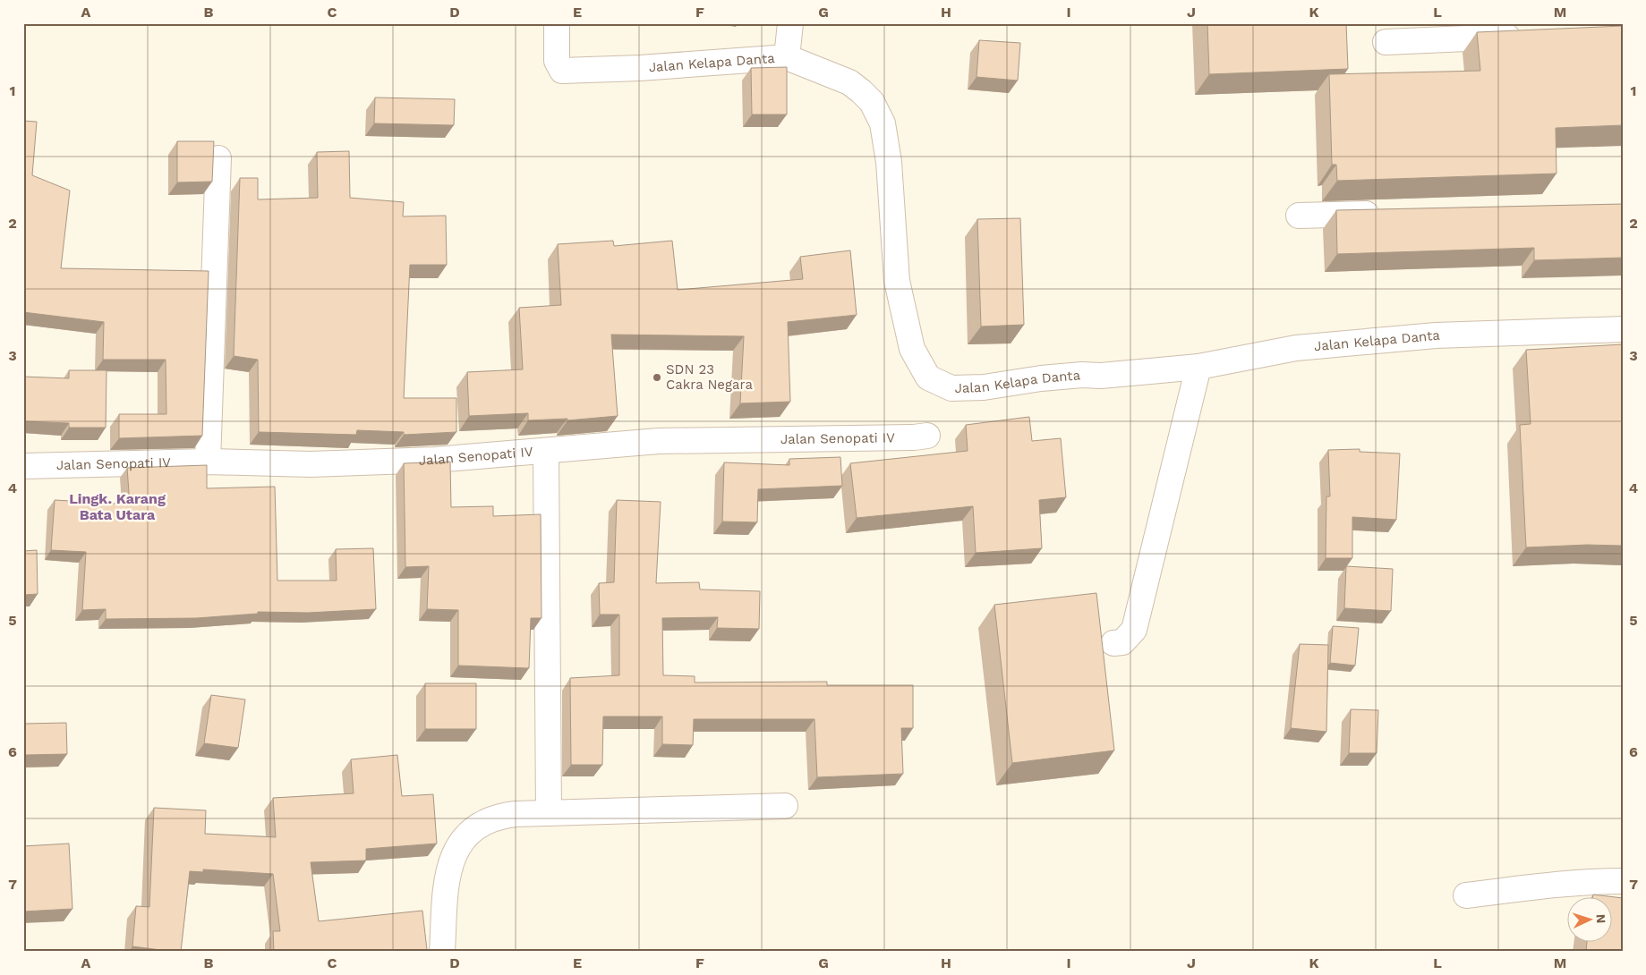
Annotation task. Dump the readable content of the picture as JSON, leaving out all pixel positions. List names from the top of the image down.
{
  "streets": {
    "street": ["Jalan Kelapa Danta", "Jalan Senopati IV"]
  },
  "districts": ["Lingk. Karang Bata Utara"],
  "places": ["SDN 23 Cakra Negara"],
  "north": "right",
  "grid": {
    "columns": [
      "A",
      "B",
      "C",
      "D",
      "E",
      "F",
      "G",
      "H",
      "I",
      "J",
      "K",
      "L",
      "M"
    ],
    "rows": [
      "1",
      "2",
      "3",
      "4",
      "5",
      "6",
      "7"
    ]
  }
}
